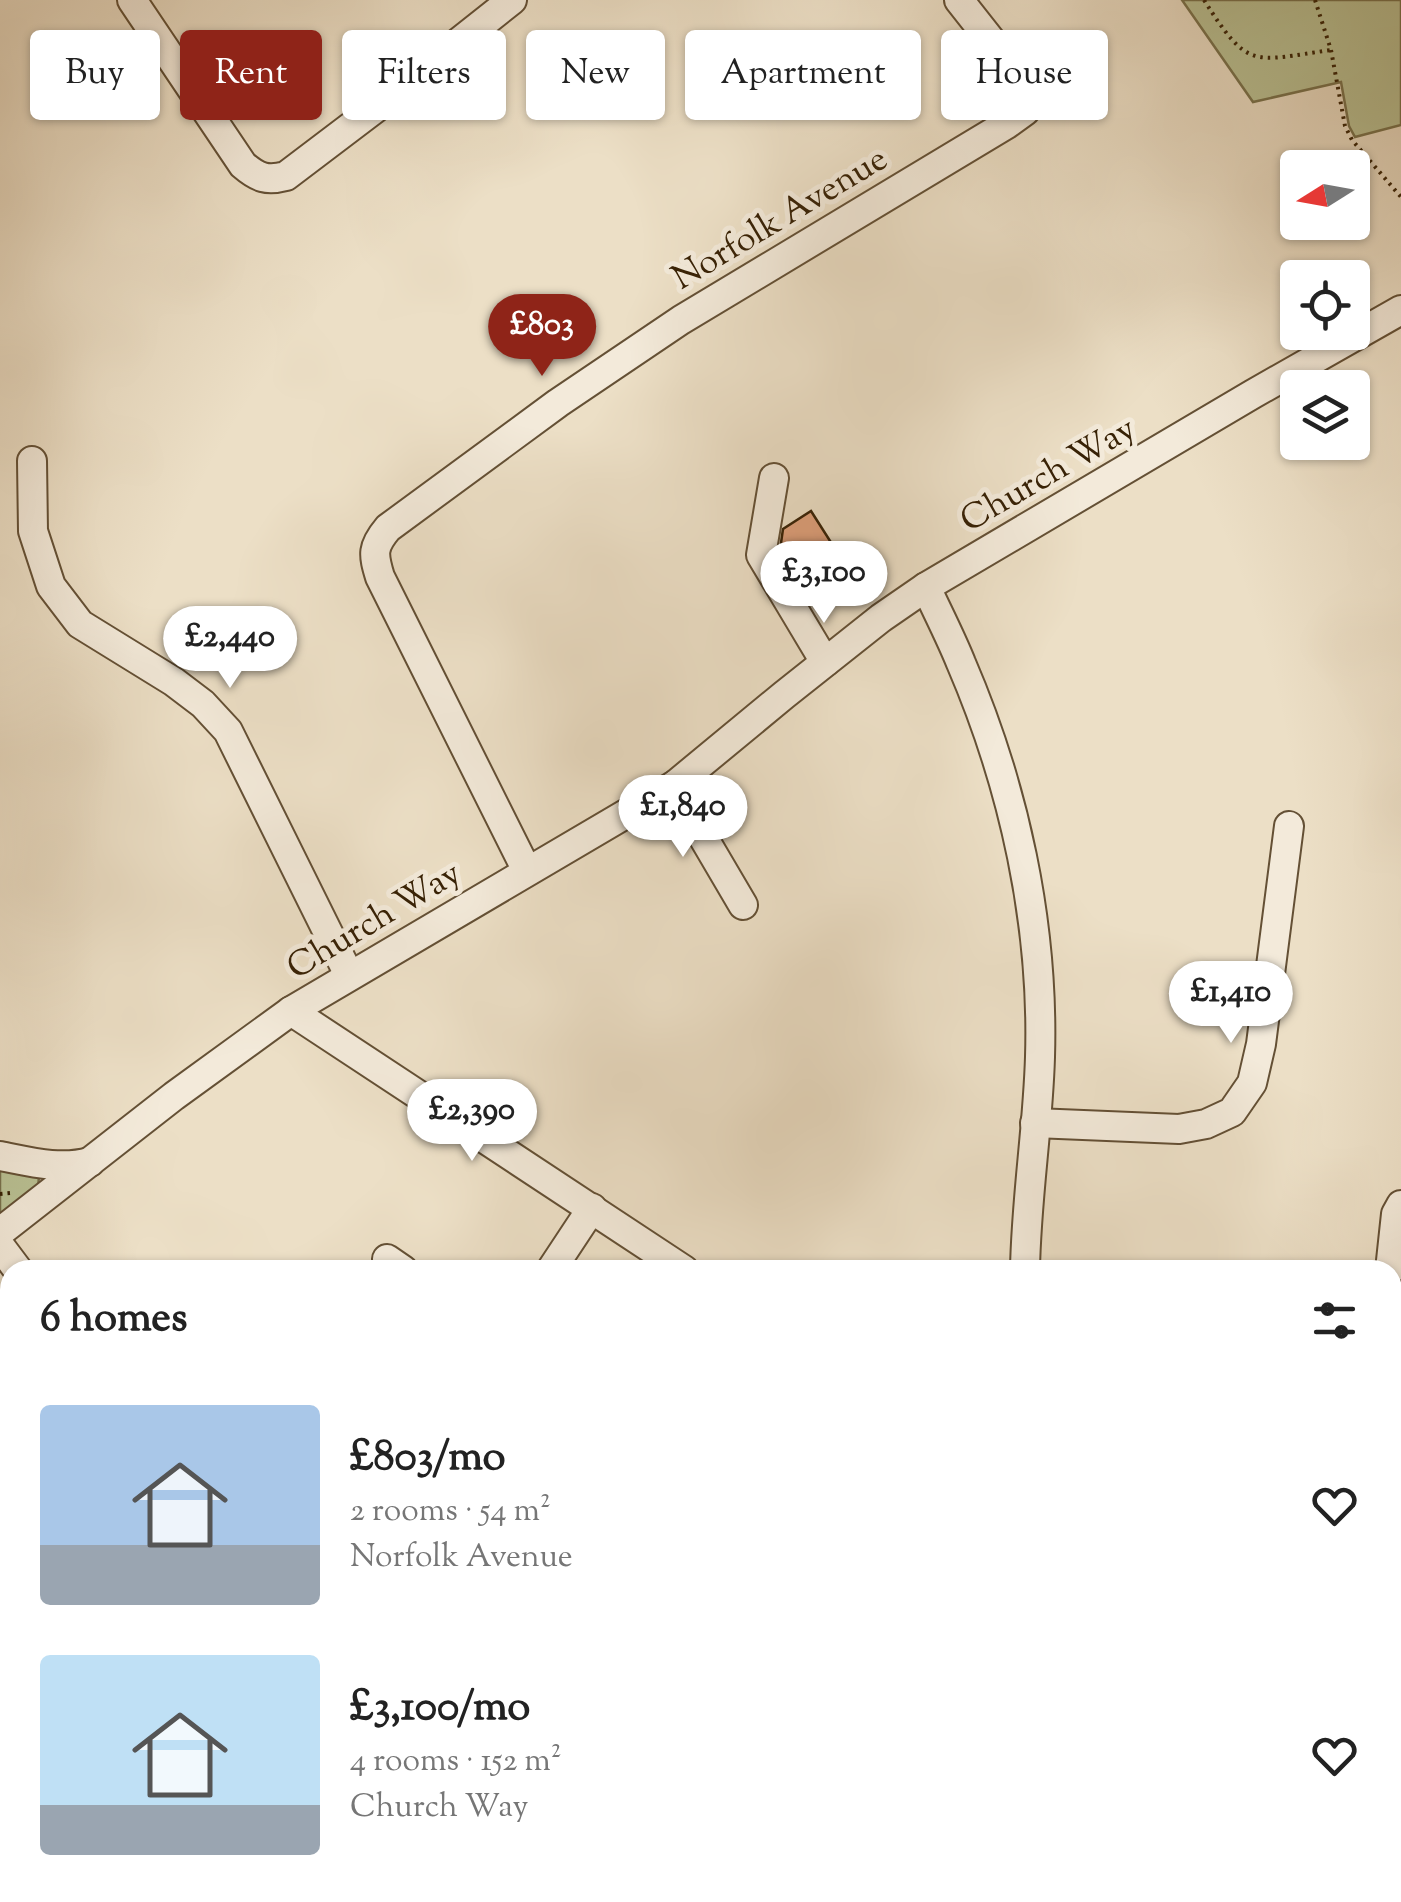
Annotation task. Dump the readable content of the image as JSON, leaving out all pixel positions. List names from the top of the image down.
{
  "streets": {
    "street": ["Norfolk Avenue", "Church Way"]
  },
  "crossings": [
    ["Norfolk Avenue", "Church Way"]
  ],
  "north": "left",
  "page": {
    "chip": [
      "Buy",
      "Rent",
      "Filters",
      "New",
      "Apartment",
      "House"
    ],
    "price": [
      "£803",
      "£3,100",
      "£2,440",
      "£1,840",
      "£1,410",
      "£2,390"
    ],
    "heading": "6 homes",
    "list": [
      {
        "name": "£803/mo",
        "note": "2 rooms · 54 m² · Norfolk Avenue"
      },
      {
        "name": "£3,100/mo",
        "note": "4 rooms · 152 m² · Church Way"
      }
    ]
  }
}
